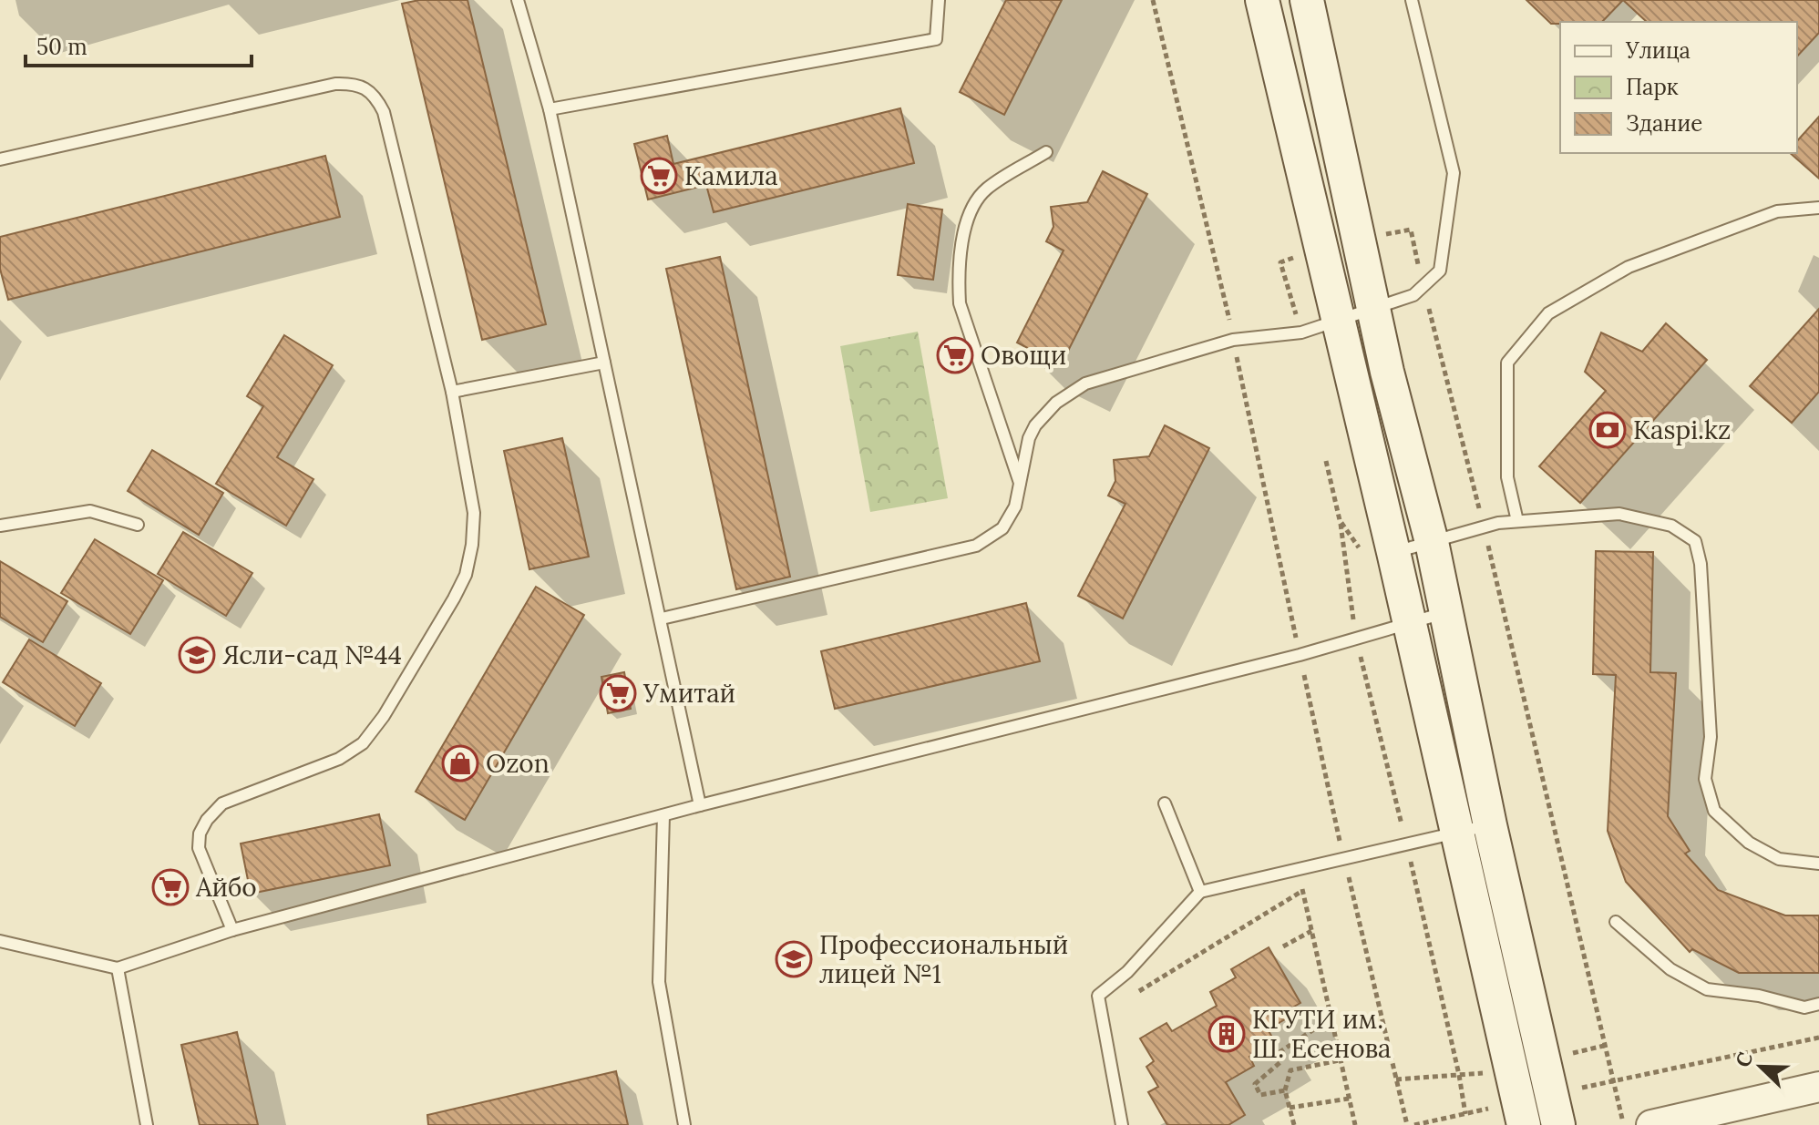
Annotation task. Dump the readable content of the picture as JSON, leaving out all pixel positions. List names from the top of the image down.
{
  "places": {
    "supermarket": [
      "Камила",
      "Овощи",
      "Умитай",
      "Айбо"
    ],
    "bank": ["Kaspi.kz"],
    "school or university": ["Ясли-сад №44", "Профессиональный лицей №1"],
    "shop": ["Ozon"],
    "building": ["КГУТИ им. Ш. Есенова"]
  },
  "legend": ["Улица", "Парк", "Здание"],
  "scale_bar": "50 m",
  "north": "top left"
}
